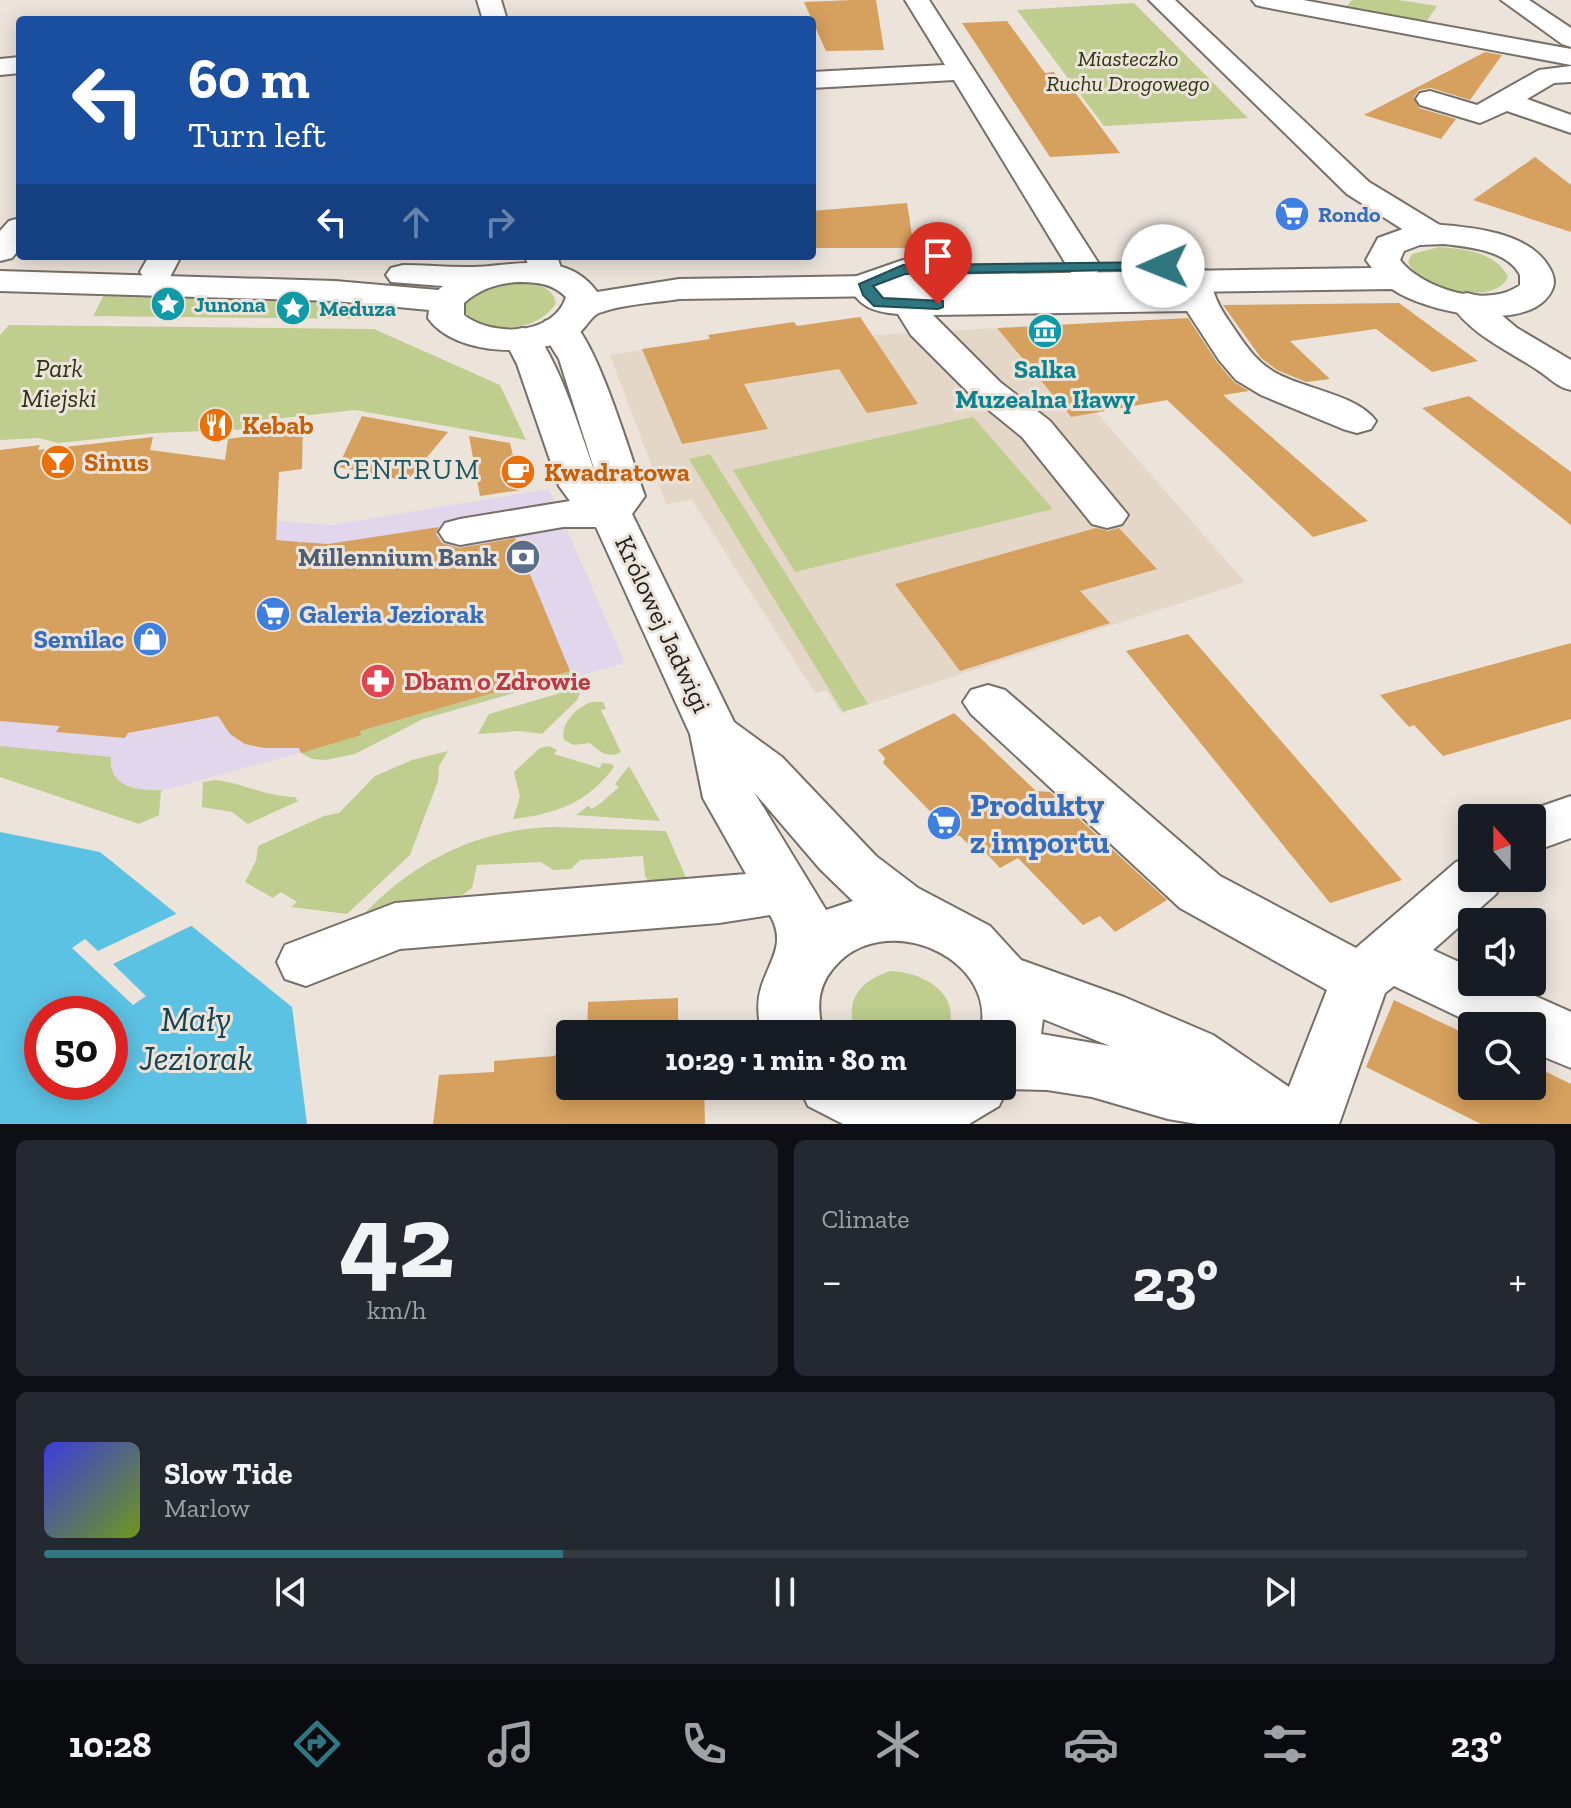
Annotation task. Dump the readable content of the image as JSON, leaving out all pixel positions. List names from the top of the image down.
{
  "streets": {
    "main road": ["Królowej Jadwigi"]
  },
  "districts": ["CENTRUM"],
  "water": ["Mały Jeziorak"],
  "parks": ["Miasteczko Ruchu Drogowego", "Park Miejski"],
  "places": {
    "supermarket": ["Rondo", "Galeria Jeziorak", "Produkty z importu"],
    "place": ["Junona", "Meduza"],
    "museum": ["Salka Muzealna Iławy"],
    "restaurant": ["Kebab"],
    "bar": ["Sinus"],
    "cafe": ["Kwadratowa"],
    "bank": ["Millennium Bank"],
    "shop": ["Semilac"],
    "pharmacy": ["Dbam o Zdrowie"]
  },
  "north": "top",
  "page": {
    "turn": ["60 m", "Turn left"],
    "limit": "50",
    "trip": "10:29 · 1 min · 80 m",
    "tile": [
      ["42", "km/h"],
      "Climate"
    ],
    "heat": ["−", "23°", "+"],
    "song": ["Slow Tide", "Marlow"],
    "tabs": ["10:28", "23°"]
  }
}
